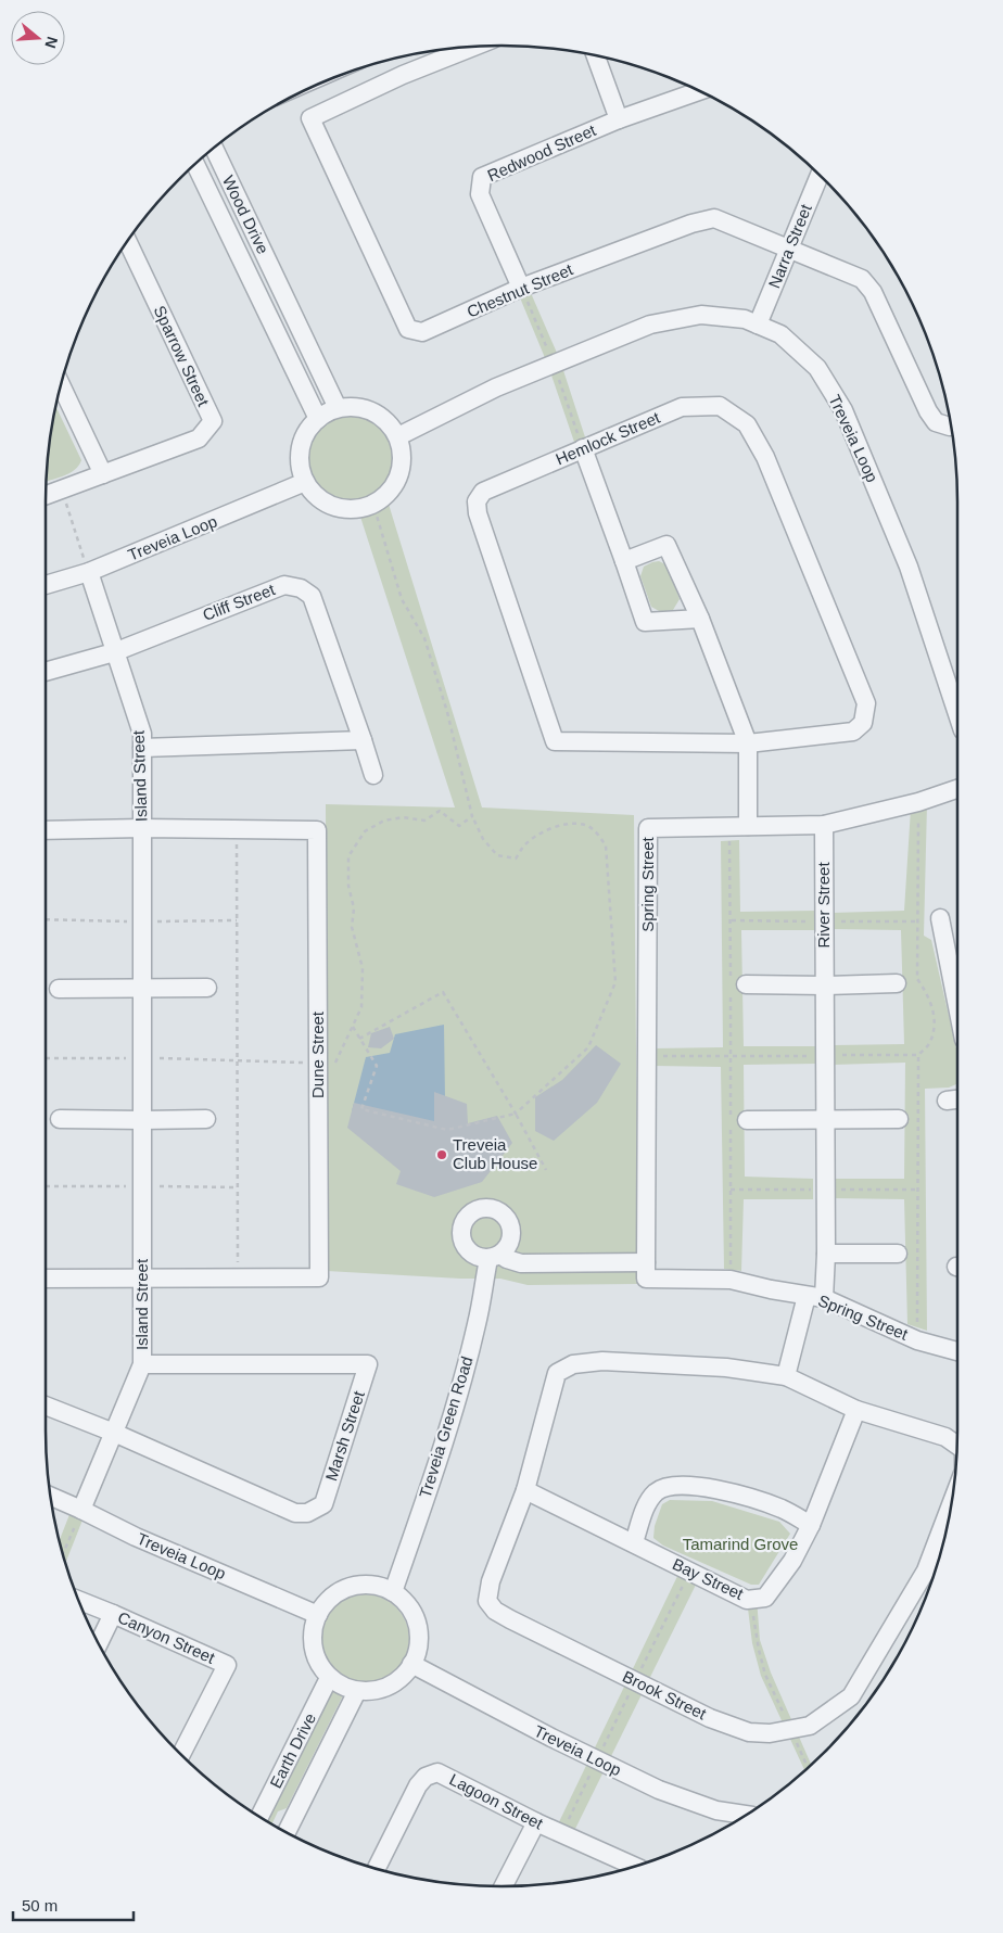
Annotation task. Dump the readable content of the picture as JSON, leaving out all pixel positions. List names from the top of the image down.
{
  "streets": {
    "street": [
      "Redwood Street",
      "Wood Drive",
      "Narra Street",
      "Chestnut Street",
      "Sparrow Street",
      "Hemlock Street",
      "Treveia Loop",
      "Cliff Street",
      "Island Street",
      "Spring Street",
      "River Street",
      "Dune Street",
      "Treveia Green Road",
      "Marsh Street",
      "Bay Street",
      "Canyon Street",
      "Brook Street",
      "Earth Drive",
      "Lagoon Street"
    ]
  },
  "crossings": [
    ["Redwood Street", "Chestnut Street"],
    ["Wood Drive", "Treveia Loop"],
    ["Narra Street", "Chestnut Street"],
    ["Narra Street", "Treveia Loop"],
    ["Treveia Loop", "Island Street"],
    ["Treveia Loop", "Treveia Green Road"],
    ["Treveia Loop", "Earth Drive"],
    ["Cliff Street", "Island Street"],
    ["Island Street", "Dune Street"],
    ["Island Street", "Marsh Street"],
    ["Spring Street", "River Street"],
    ["Spring Street", "Treveia Green Road"],
    ["Treveia Green Road", "Earth Drive"],
    ["Bay Street", "Brook Street"]
  ],
  "parks": ["Tamarind Grove"],
  "places": ["Treveia Club House"],
  "scale_bar": "50 m",
  "north": "right"
}
